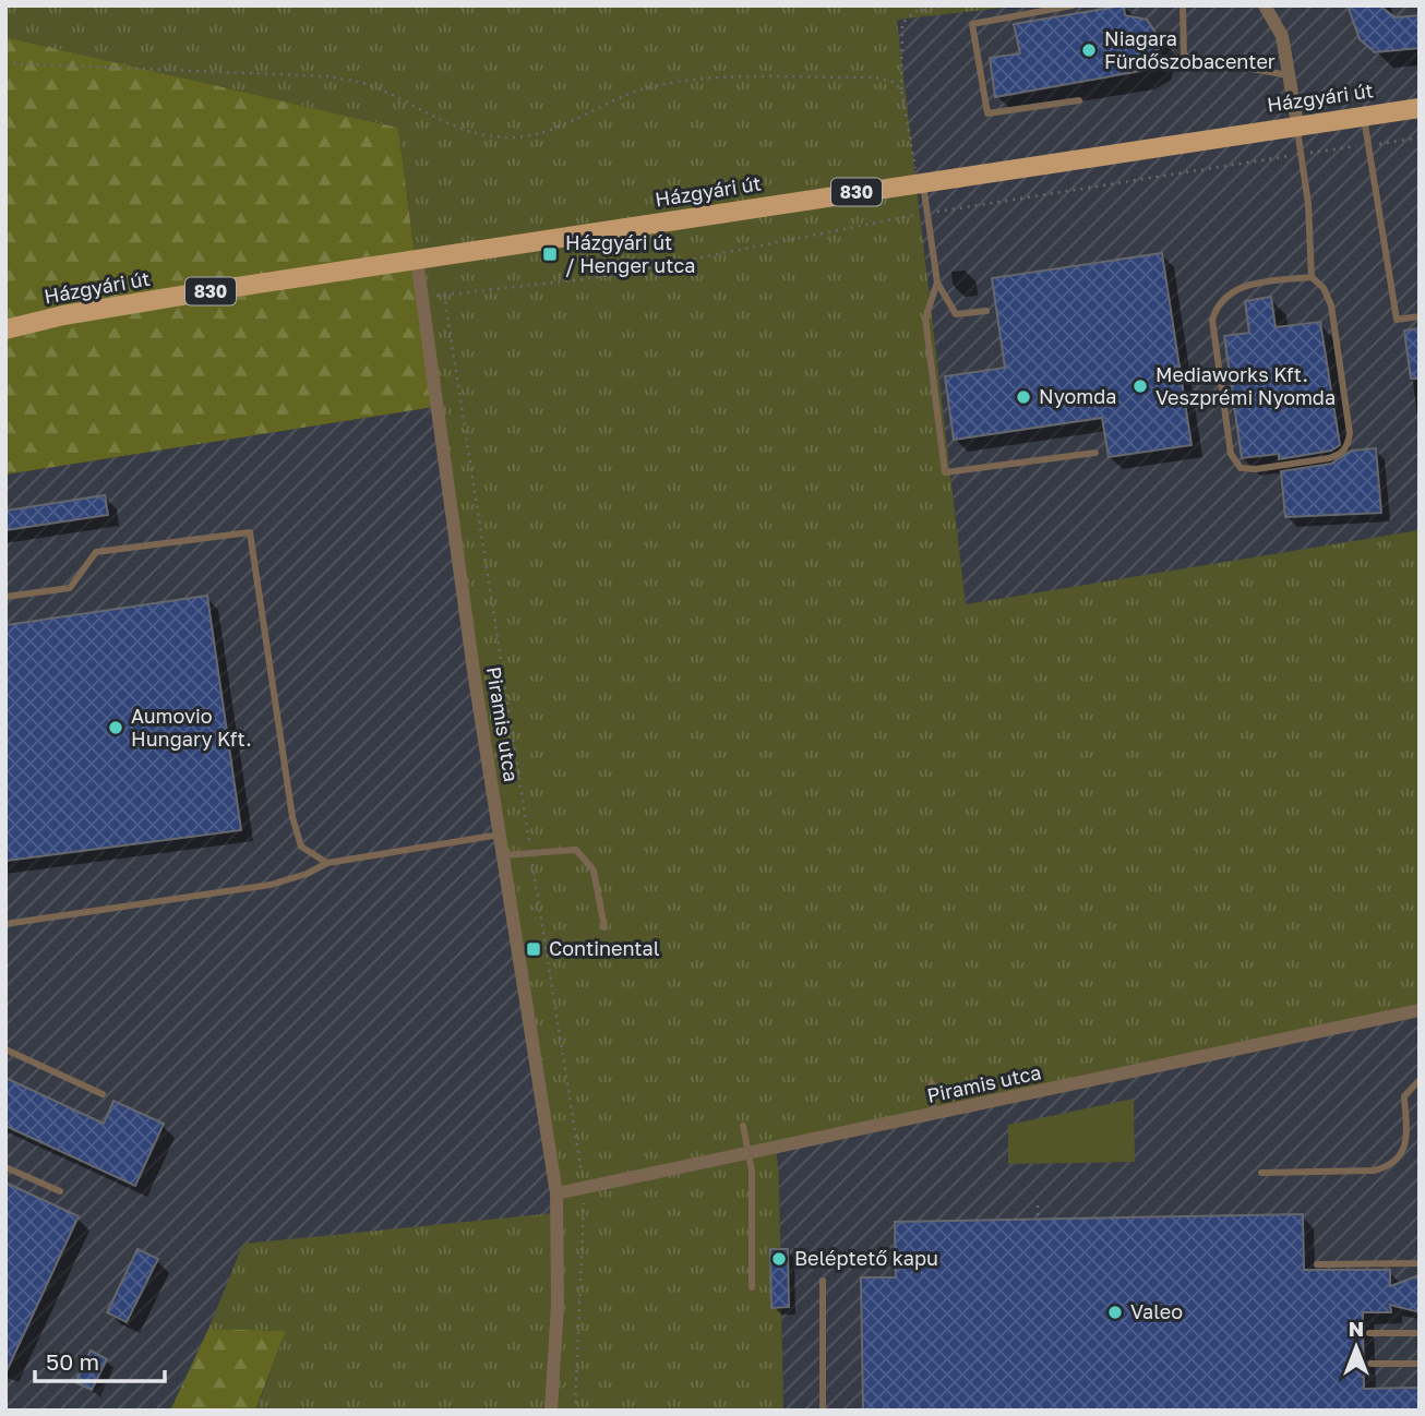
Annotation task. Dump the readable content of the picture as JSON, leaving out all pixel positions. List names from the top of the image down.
{
  "streets": {
    "main road": ["Házgyári út", "830"],
    "street": ["Piramis utca"]
  },
  "crossings": [
    ["Házgyári út", "Piramis utca"]
  ],
  "places": {
    "other": [
      "Niagara Fürdőszobacenter",
      "Mediaworks Kft. Veszprémi Nyomda",
      "Nyomda",
      "Aumovio Hungary Kft.",
      "Beléptető kapu",
      "Valeo"
    ],
    "transit": ["Házgyári út / Henger utca", "Continental"]
  },
  "scale_bar": "50 m",
  "north": "top"
}
